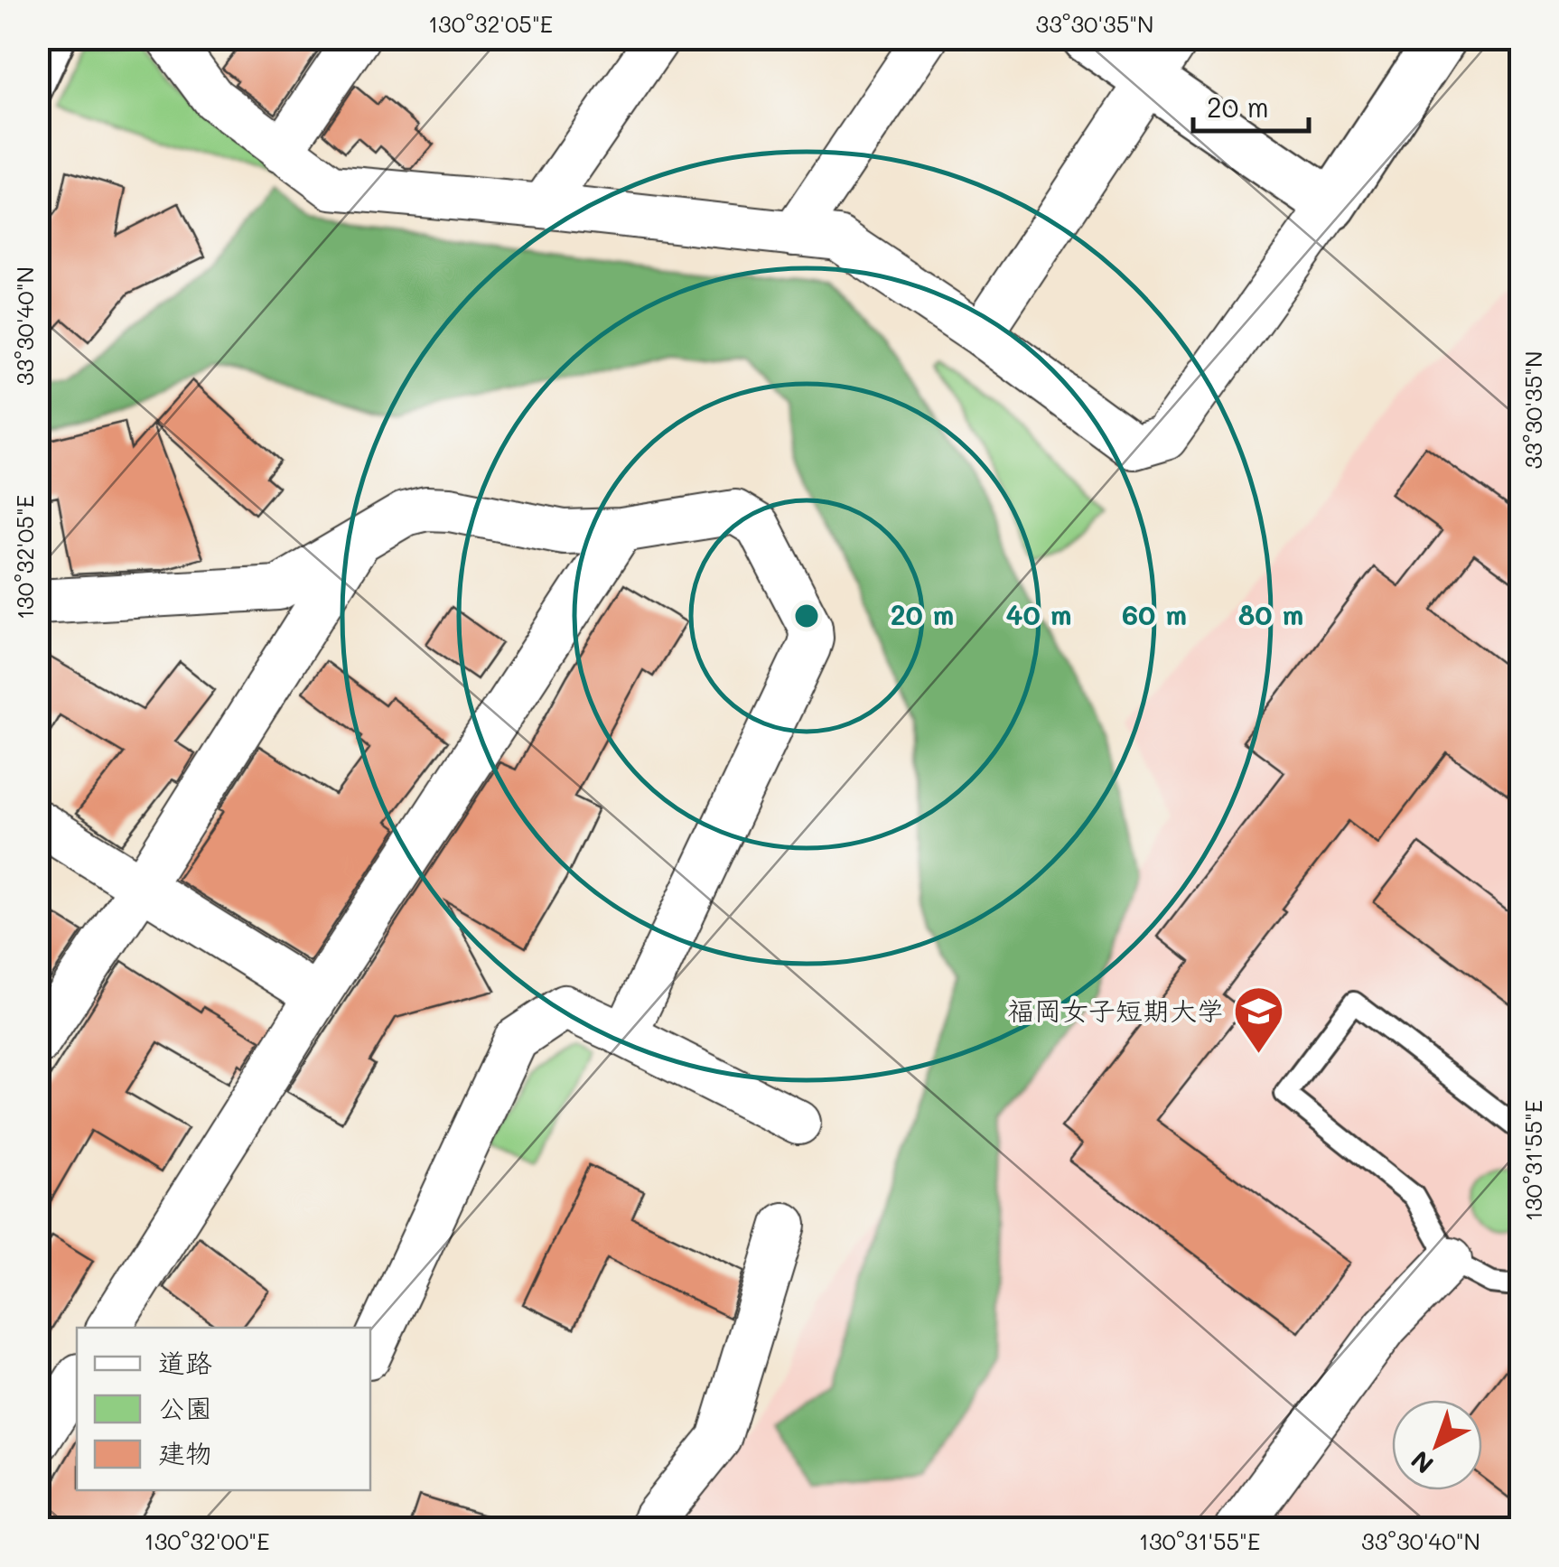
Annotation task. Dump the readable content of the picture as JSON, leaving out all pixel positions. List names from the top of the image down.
{
  "places": {
    "school or university": ["福岡女子短期大学"]
  },
  "legend": ["道路", "公園", "建物"],
  "scale_bar": "20 m",
  "north": "bottom left",
  "coordinates": [
    "130°32'05\"E",
    "33°30'35\"N",
    "33°30'40\"N",
    "130°31'55\"E",
    "130°32'00\"E"
  ],
  "rings": [
    "20 m",
    "40 m",
    "60 m",
    "80 m"
  ]
}
